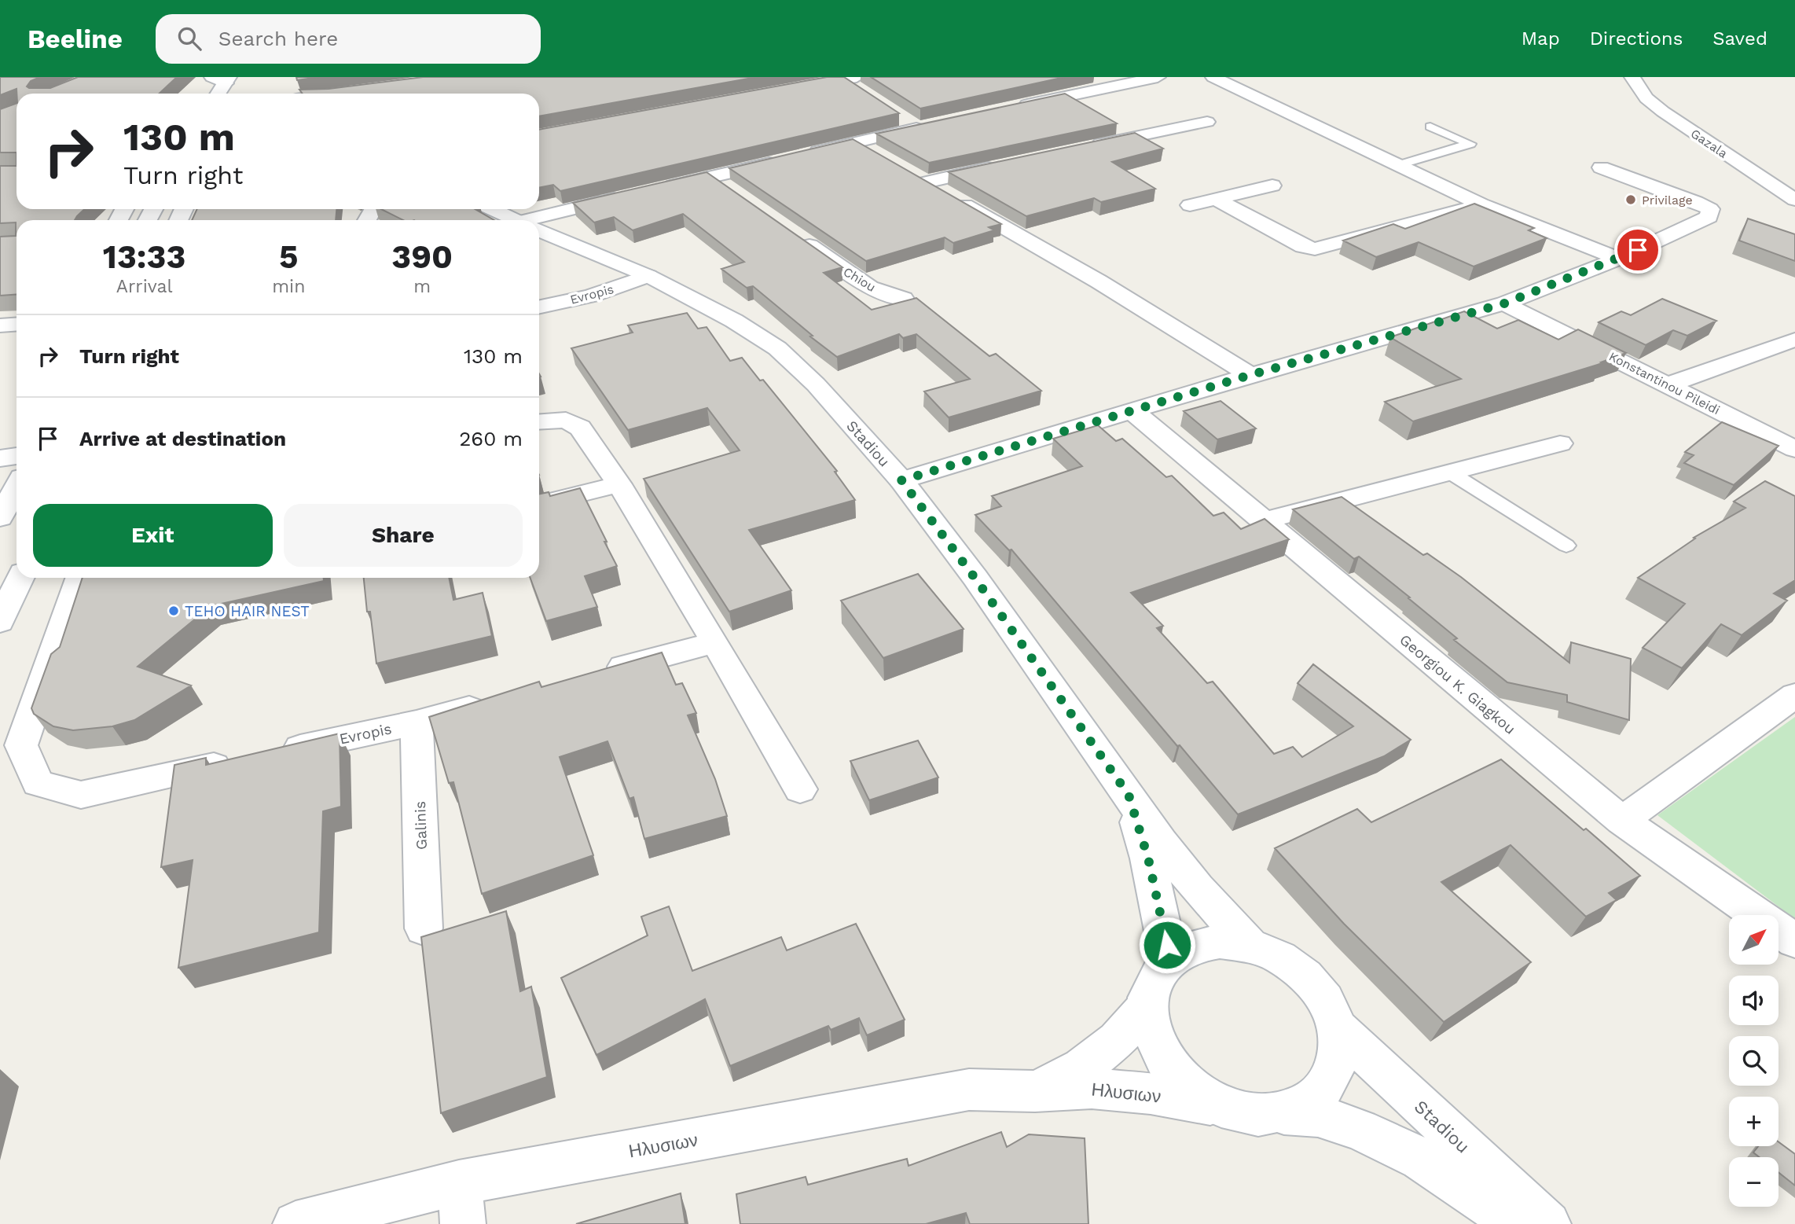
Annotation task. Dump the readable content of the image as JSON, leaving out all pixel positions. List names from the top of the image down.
{
  "streets": {
    "street": [
      "Gazala",
      "Chiou",
      "Evropis",
      "Konstantinou Pileidi",
      "Stadiou",
      "Georgiou K. Giagkou",
      "Galinis",
      "Ηλυσιων"
    ]
  },
  "crossings": [
    ["Evropis", "Stadiou"],
    ["Evropis", "Galinis"],
    ["Stadiou", "Ηλυσιων"]
  ],
  "places": ["Privilage", "TEHO HAIR NEST"],
  "north": "top right",
  "page": {
    "header": "Beeline",
    "search": "Search here",
    "nav": ["Map", "Directions", "Saved"],
    "turn": ["130 m", "Turn right"],
    "eta": [
      "13:33",
      "Arrival",
      "5",
      "min",
      "390",
      "m"
    ],
    "list": [
      {
        "name": "Turn right",
        "value": "130 m"
      },
      {
        "name": "Arrive at destination",
        "value": "260 m"
      }
    ],
    "buttons": ["Exit", "Share"],
    "map_buttons": ["+", "−"]
  }
}
